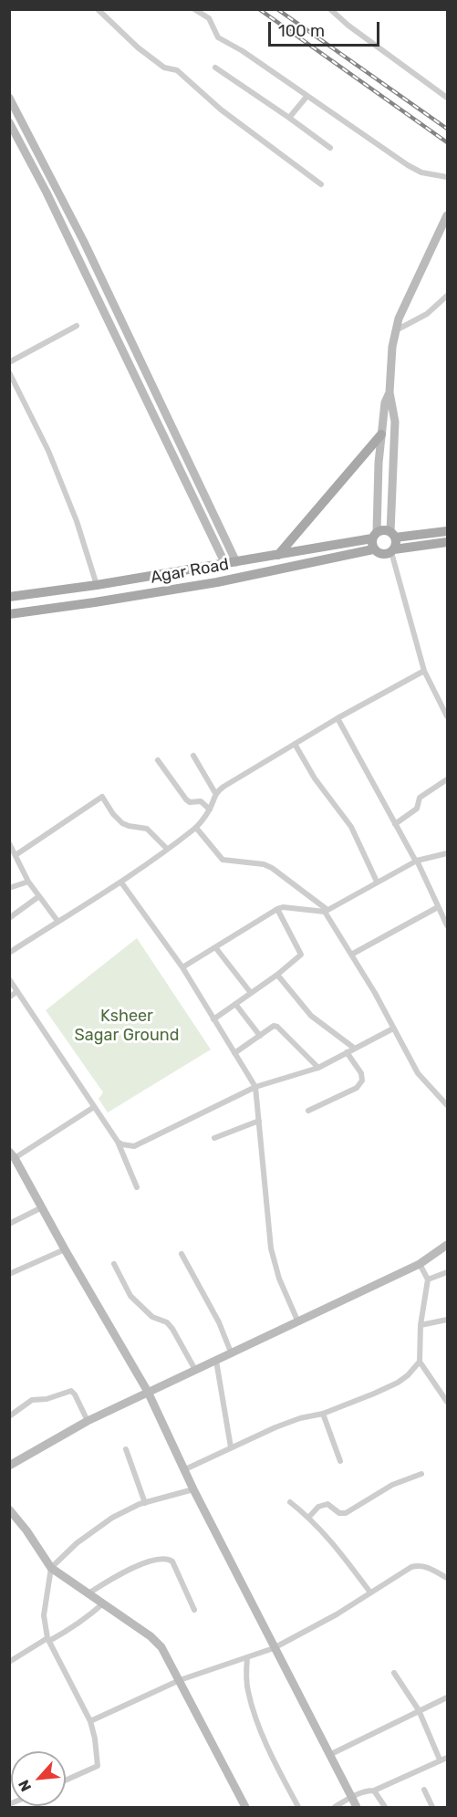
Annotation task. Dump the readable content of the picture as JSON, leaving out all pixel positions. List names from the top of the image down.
{
  "streets": {
    "main road": ["Agar Road"]
  },
  "parks": ["Ksheer Sagar Ground"],
  "scale_bar": "100 m",
  "north": "bottom left"
}
